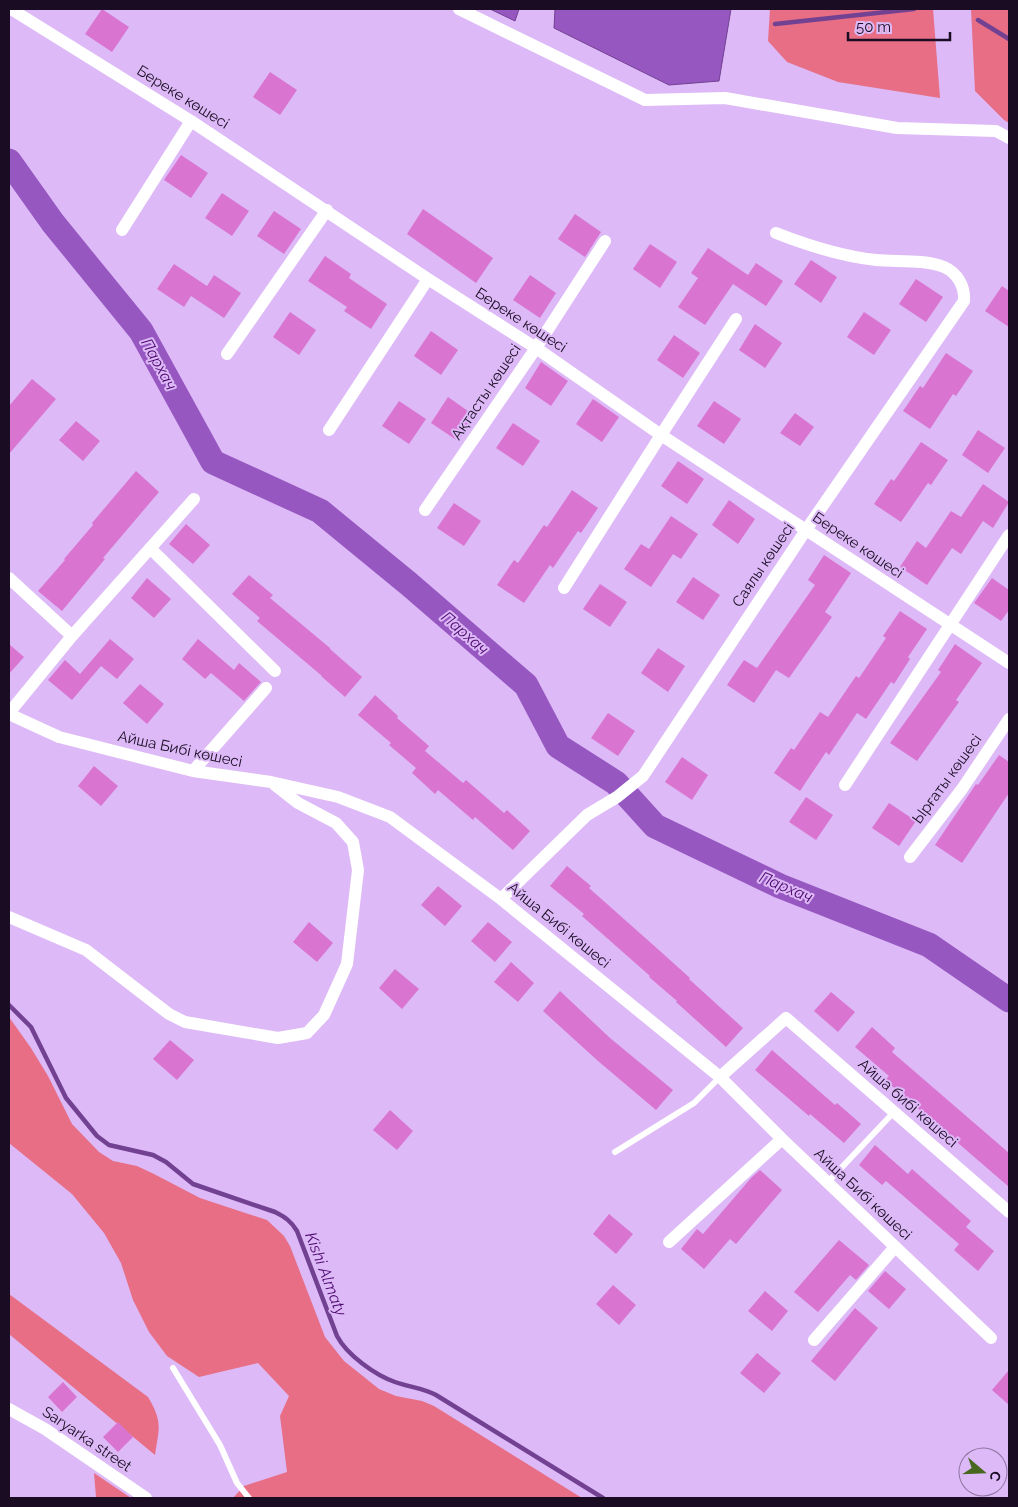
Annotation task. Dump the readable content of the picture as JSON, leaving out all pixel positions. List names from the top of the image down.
{
  "streets": {
    "street": [
      "Береке көшесі",
      "Ақтасты көшесі",
      "Саялы көшесі",
      "Айша Бибі көшесі",
      "Ырғаты көшесі",
      "Айша бибі көшесі",
      "Saryarka street"
    ]
  },
  "crossings": [
    ["Береке көшесі", "Ақтасты көшесі"],
    ["Береке көшесі", "Саялы көшесі"],
    ["Саялы көшесі", "Айша Бибі көшесі"],
    ["Айша Бибі көшесі", "Айша бибі көшесі"]
  ],
  "water": ["Пархач", "Kіshі Almaty"],
  "scale_bar": "50 m",
  "north": "right"
}
